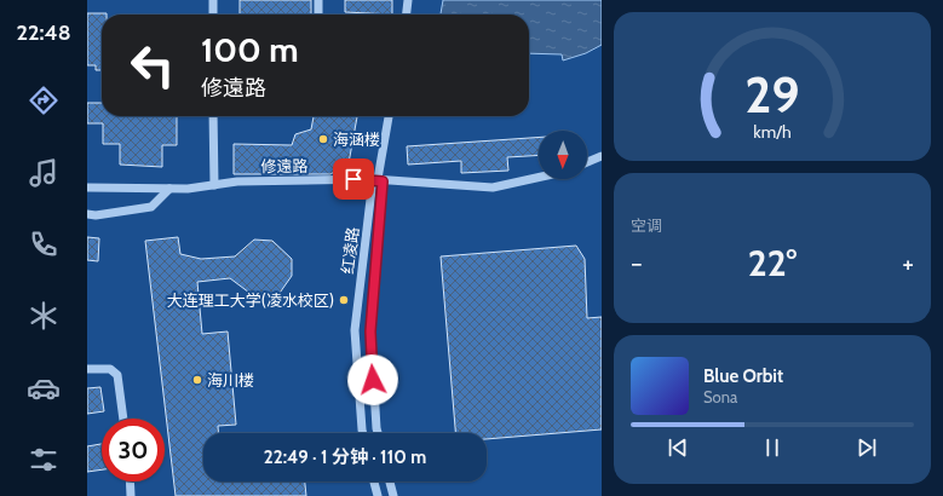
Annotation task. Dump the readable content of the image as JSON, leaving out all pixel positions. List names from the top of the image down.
{
  "streets": {
    "street": ["修遠路", "红凌路"]
  },
  "crossings": [
    ["修遠路", "红凌路"]
  ],
  "places": ["海涵楼", "大连理工大学(凌水校区)", "海川楼"],
  "north": "bottom",
  "page": {
    "tabs": "22:48",
    "turn": ["100 m", "修遠路"],
    "tile": "空调",
    "heat": ["−", "22°", "+"],
    "song": ["Blue Orbit", "Sona"],
    "limit": "30",
    "trip": "22:49 · 1 分钟 · 110 m",
    "gauge": ["29", "km/h"]
  }
}
